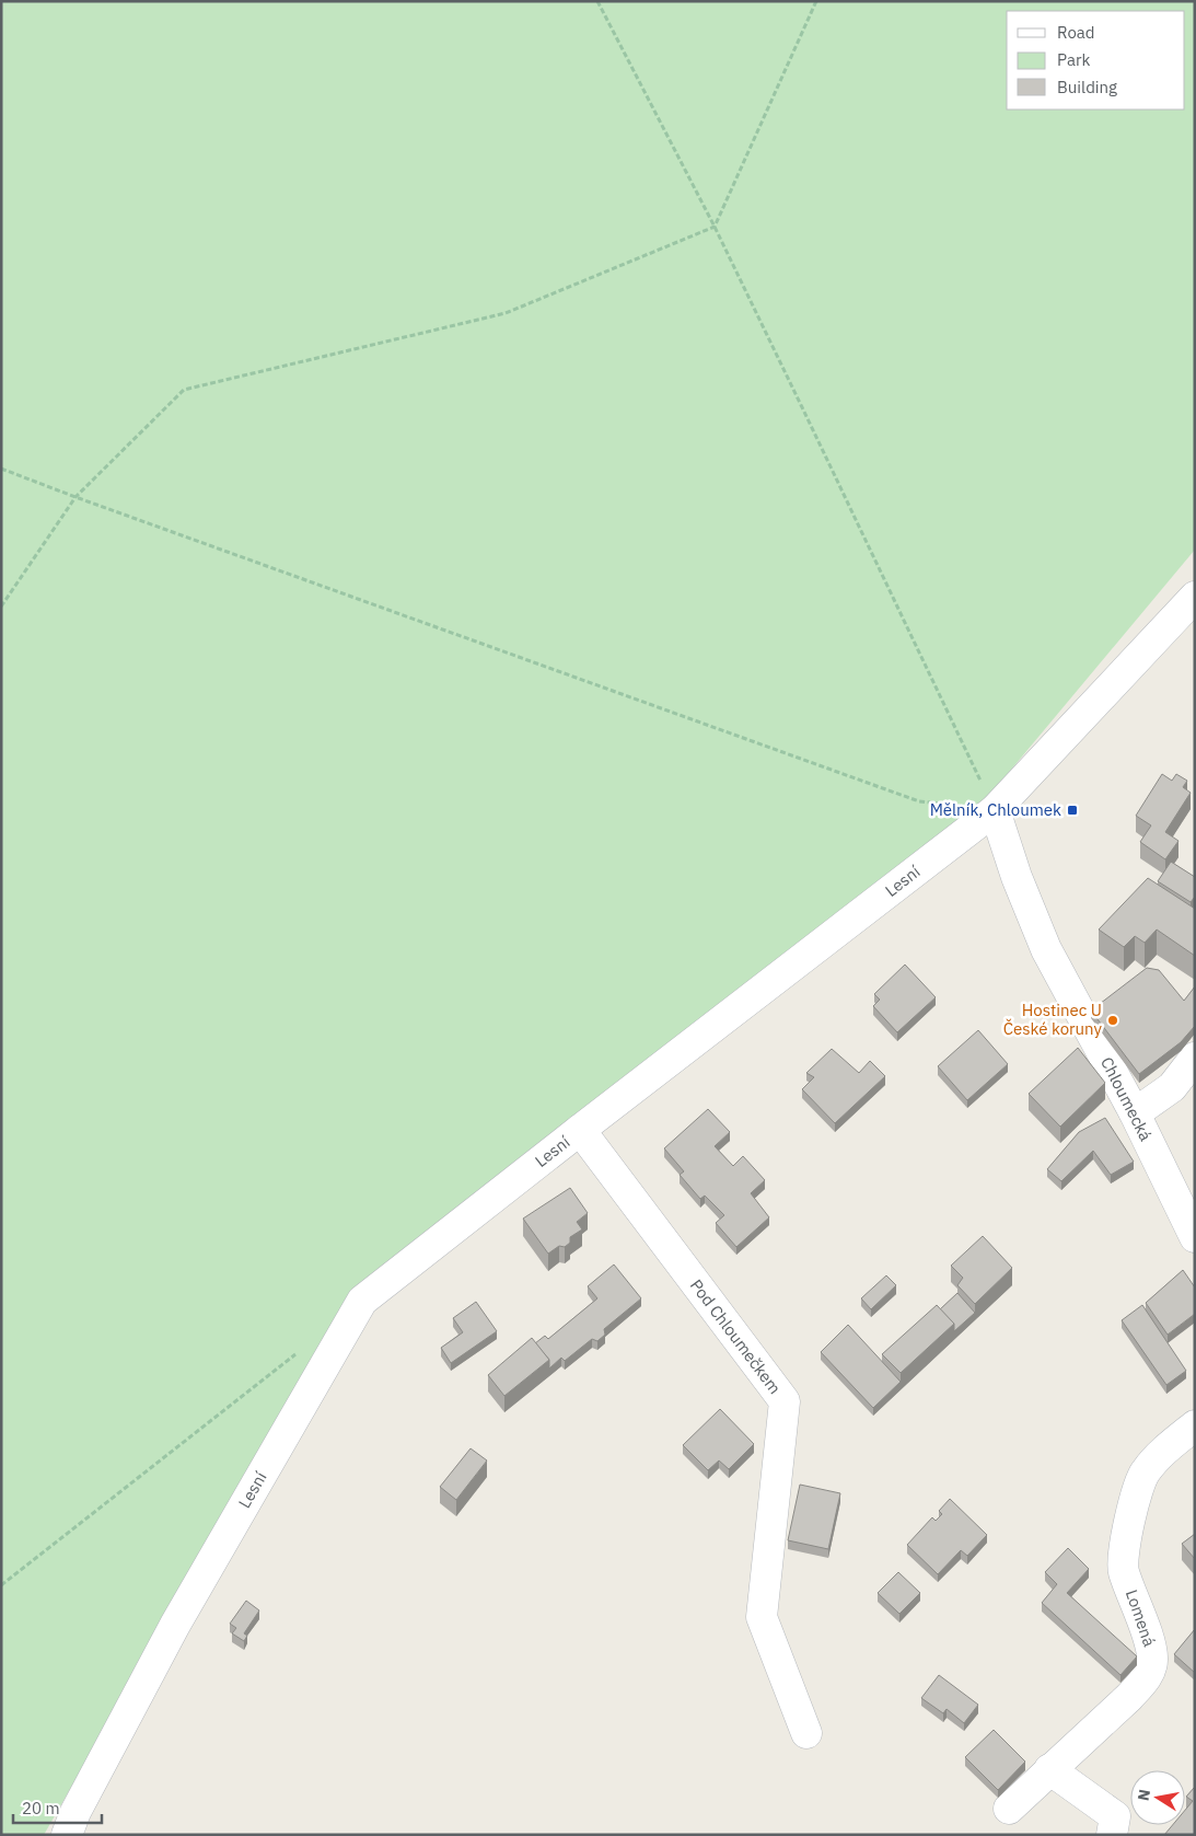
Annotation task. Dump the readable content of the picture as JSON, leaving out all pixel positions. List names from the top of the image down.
{
  "streets": {
    "street": [
      "Lesní",
      "Chloumecká",
      "Pod Chloumečkem",
      "Lomená"
    ]
  },
  "crossings": [
    ["Lesní", "Chloumecká"],
    ["Lesní", "Pod Chloumečkem"]
  ],
  "places": {
    "transit": ["Mělník, Chloumek"],
    "other": ["Hostinec U České koruny"]
  },
  "legend": ["Road", "Park", "Building"],
  "scale_bar": "20 m",
  "north": "left"
}
